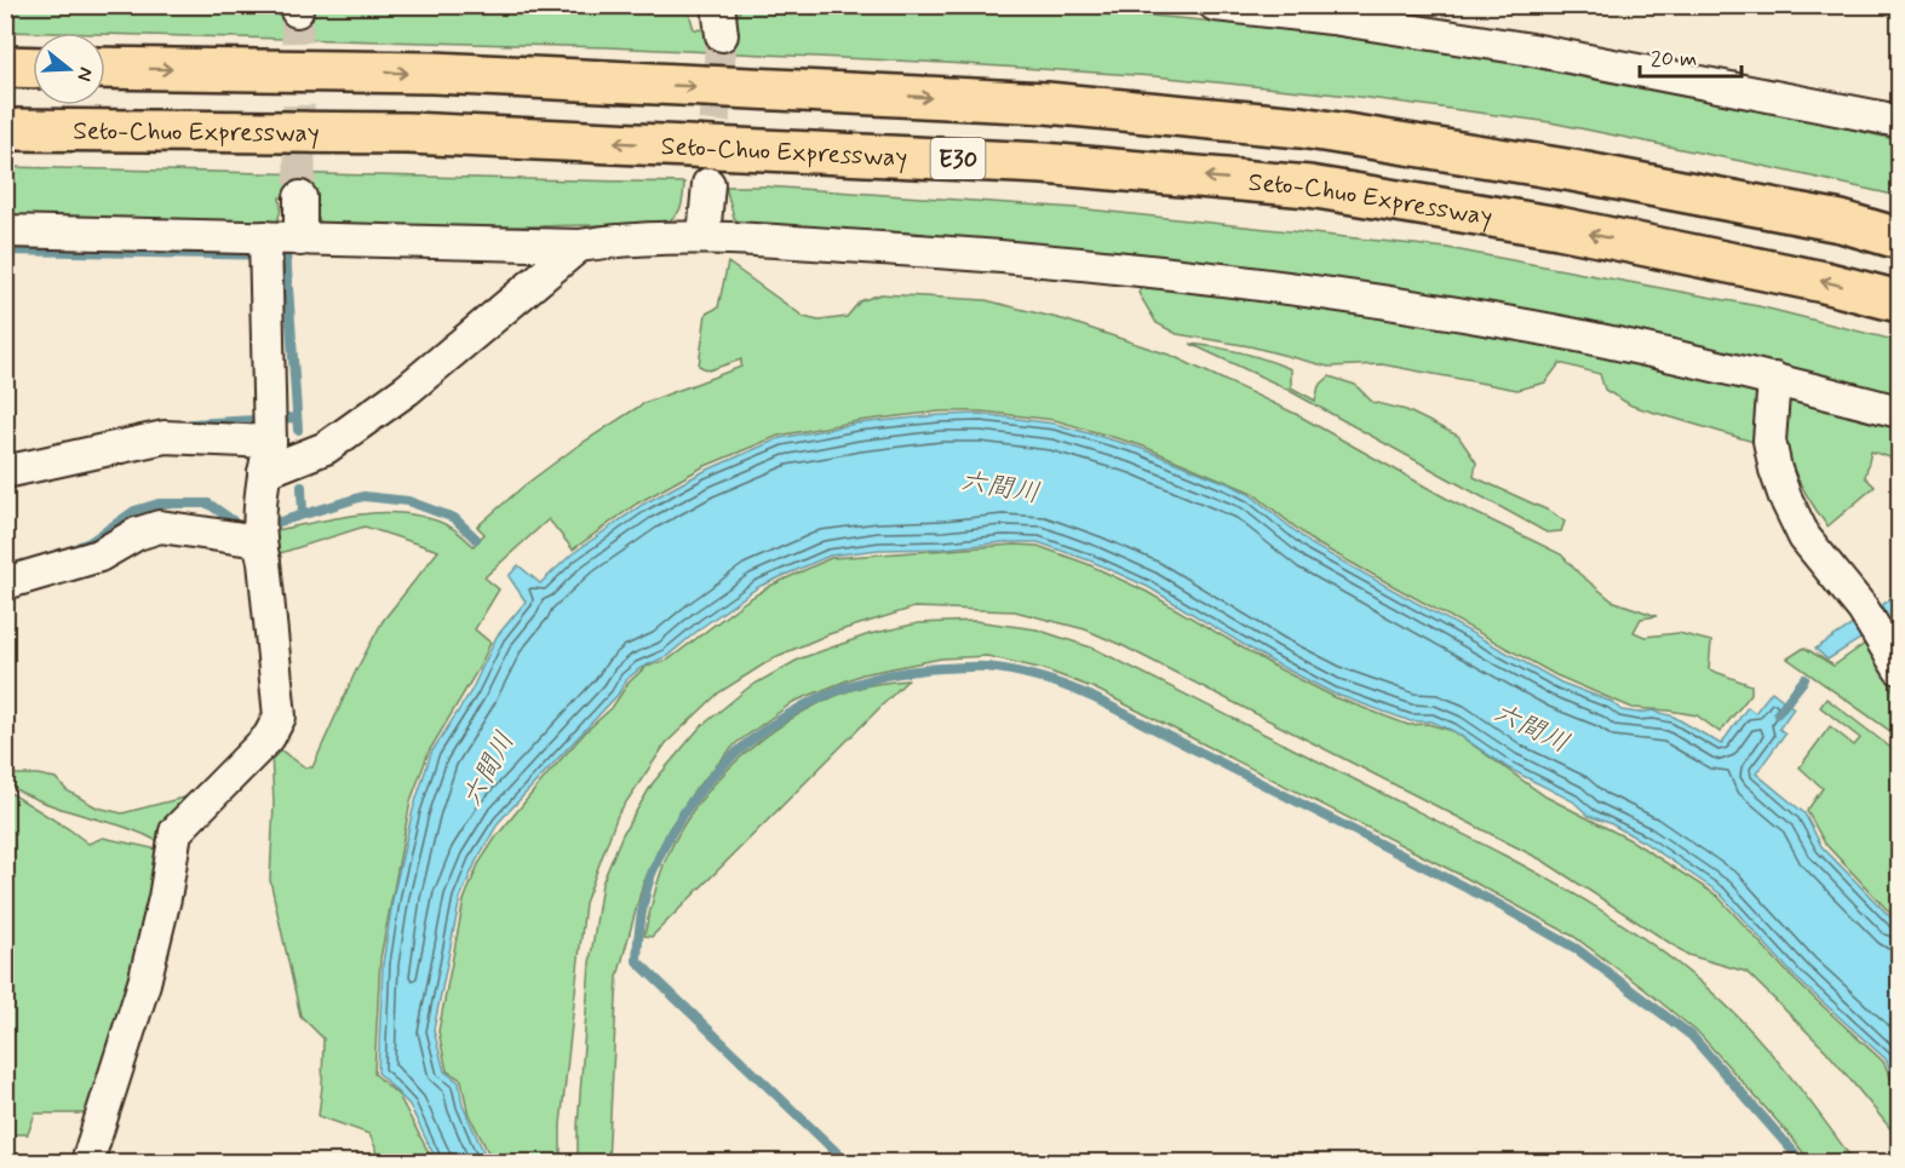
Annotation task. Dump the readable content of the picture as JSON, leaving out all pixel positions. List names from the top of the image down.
{
  "streets": {
    "highway": ["Seto-Chuo Expressway", "E30"]
  },
  "water": ["六間川"],
  "scale_bar": "20 m",
  "north": "right"
}
